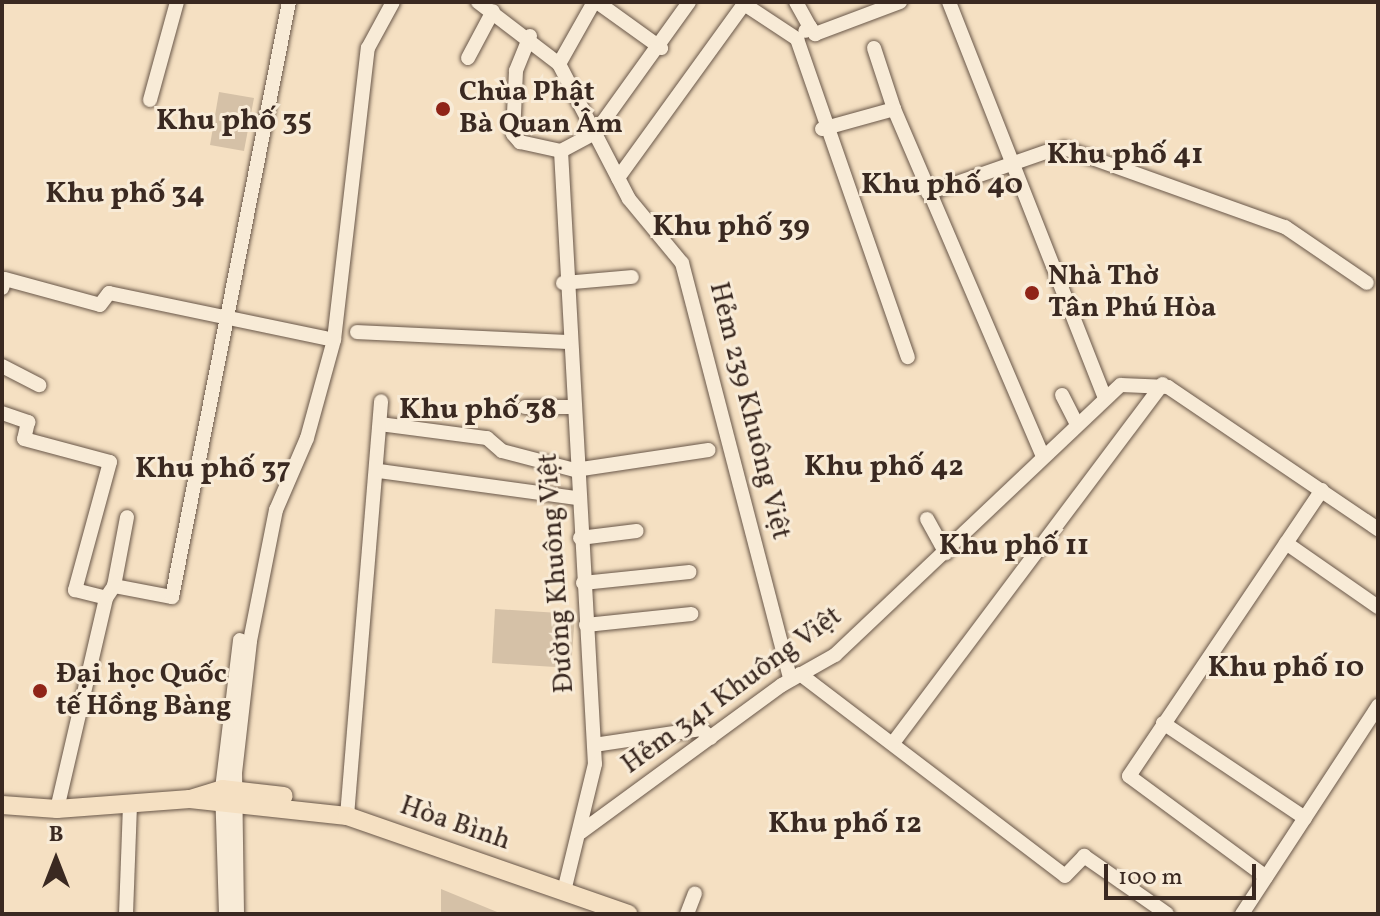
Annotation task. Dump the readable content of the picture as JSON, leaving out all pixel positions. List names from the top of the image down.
{
  "streets": {
    "main road": ["Hòa Bình"],
    "street": ["Hẻm 239 Khuông Việt", "Đường Khuông Việt", "Hẻm 341 Khuông Việt"]
  },
  "crossings": [
    ["Hẻm 239 Khuông Việt", "Hẻm 341 Khuông Việt"],
    ["Đường Khuông Việt", "Hẻm 341 Khuông Việt"],
    ["Đường Khuông Việt", "Hòa Bình"]
  ],
  "districts": [
    "Khu phố 35",
    "Khu phố 41",
    "Khu phố 40",
    "Khu phố 34",
    "Khu phố 39",
    "Khu phố 38",
    "Khu phố 42",
    "Khu phố 37",
    "Khu phố 11",
    "Khu phố 10",
    "Khu phố 12"
  ],
  "places": ["Chùa Phật Bà Quan Âm", "Nhà Thờ Tân Phú Hòa", "Đại học Quốc tế Hồng Bàng"],
  "scale_bar": "100 m",
  "north": "top"
}
